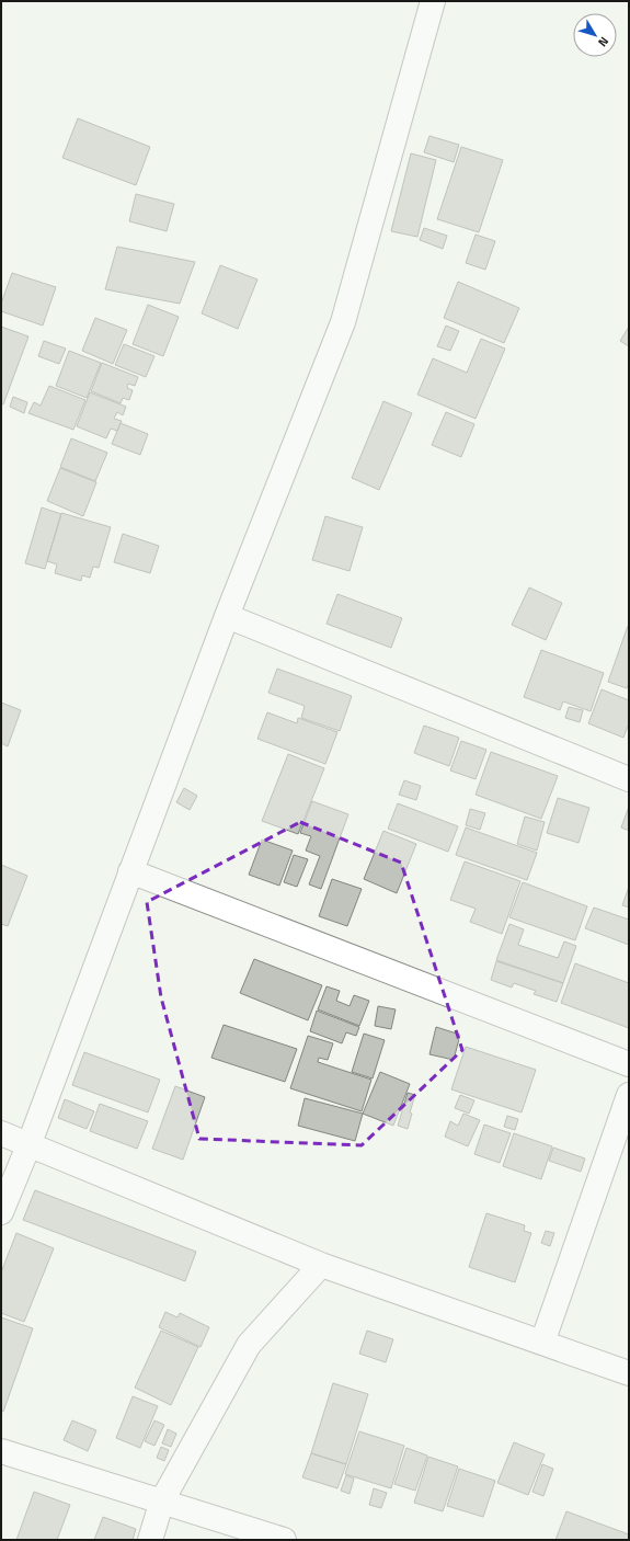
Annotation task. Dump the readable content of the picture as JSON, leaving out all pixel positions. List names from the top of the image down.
{
  "north": "bottom right"
}
